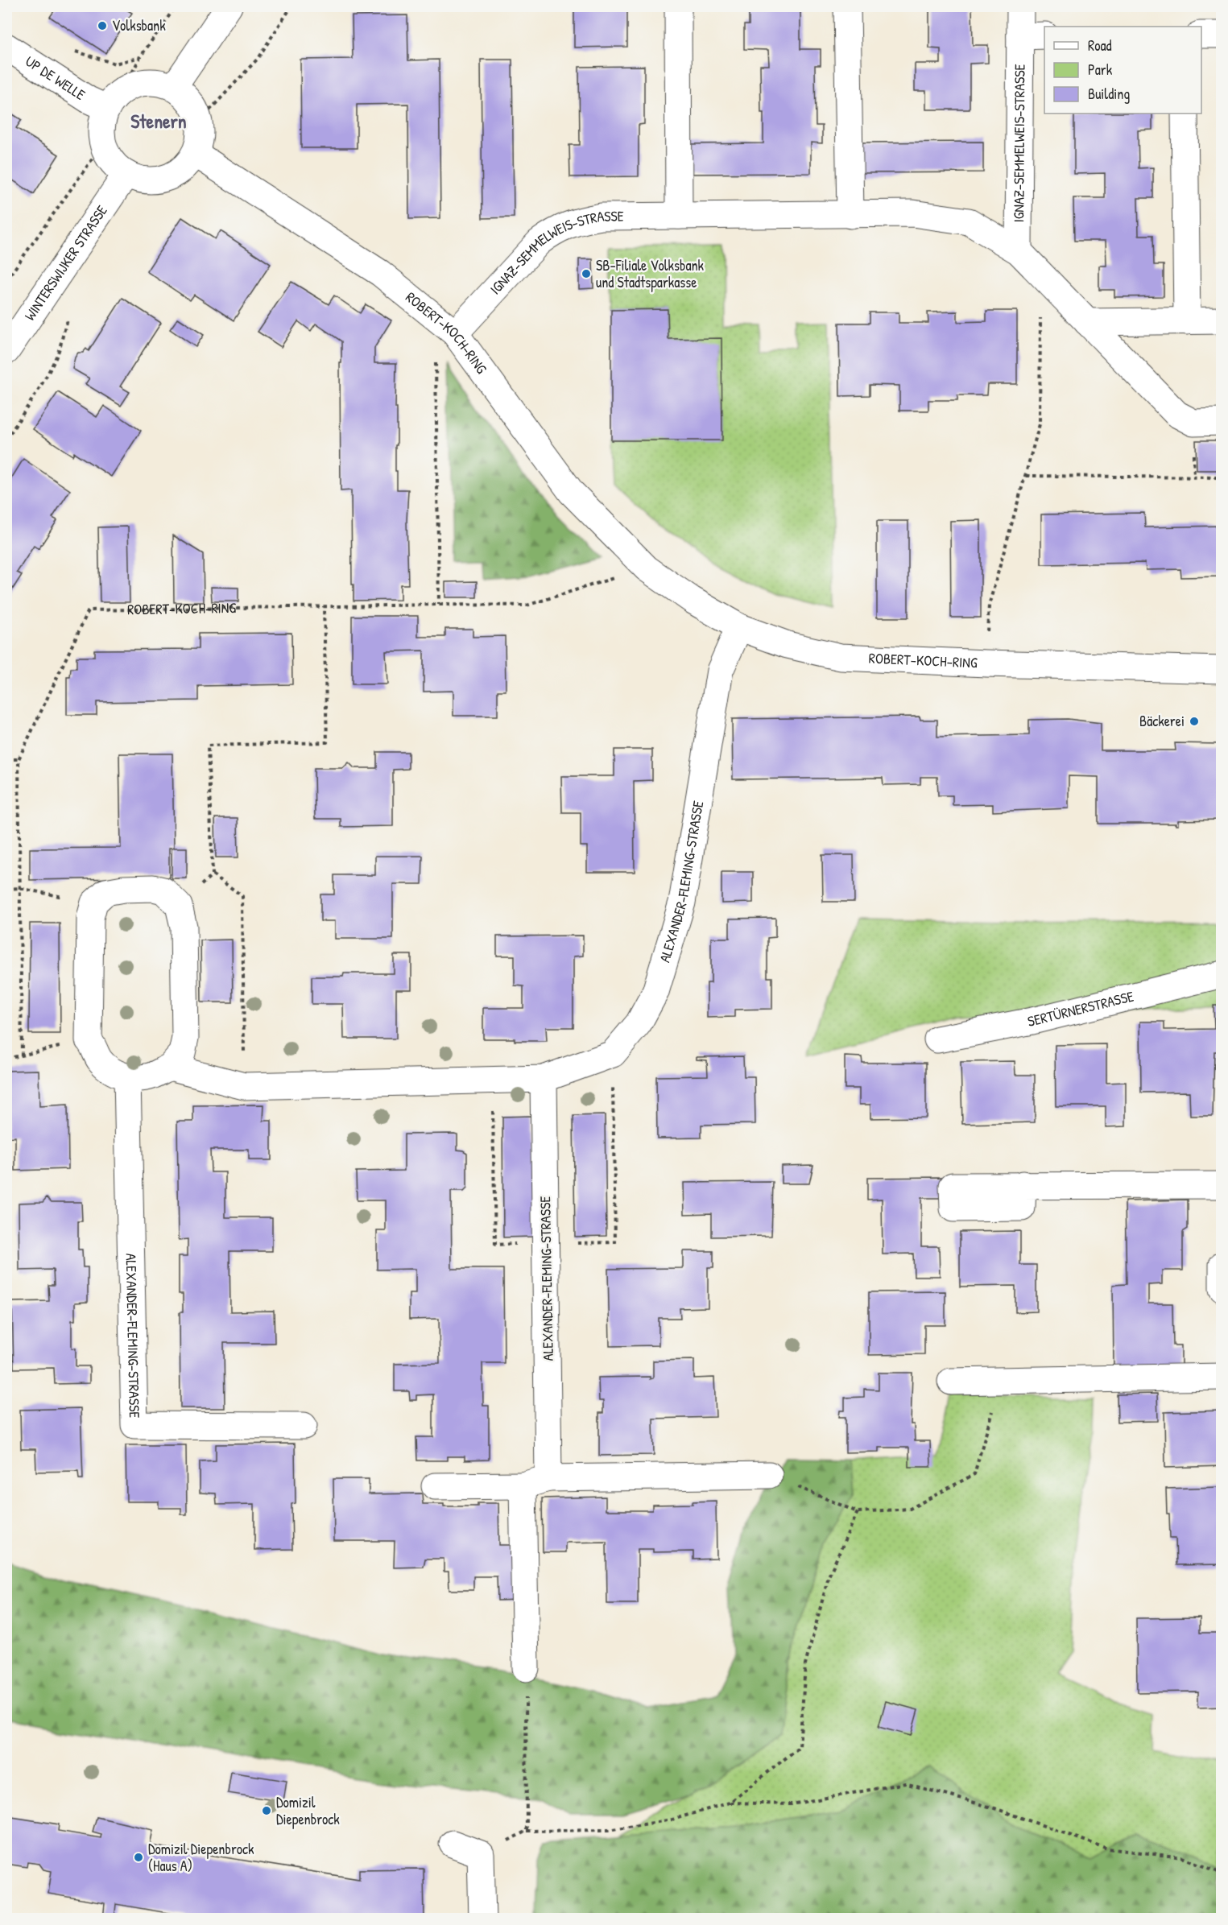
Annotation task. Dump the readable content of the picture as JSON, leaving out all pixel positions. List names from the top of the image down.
{
  "streets": {
    "street": [
      "UP DE WELLE",
      "IGNAZ-SEMMELWEIS-STRASSE",
      "WINTERSWIJKER STRASSE",
      "ROBERT-KOCH-RING",
      "ALEXANDER-FLEMING-STRASSE",
      "SERTÜRNERSTRASSE"
    ]
  },
  "crossings": [
    ["UP DE WELLE", "WINTERSWIJKER STRASSE"],
    ["UP DE WELLE", "ROBERT-KOCH-RING"],
    ["IGNAZ-SEMMELWEIS-STRASSE", "ROBERT-KOCH-RING"],
    ["WINTERSWIJKER STRASSE", "ROBERT-KOCH-RING"],
    ["ROBERT-KOCH-RING", "ALEXANDER-FLEMING-STRASSE"]
  ],
  "districts": ["Stenern"],
  "places": [
    "Volksbank",
    "SB-Filiale Volksbank und Stadtsparkasse",
    "Bäckerei",
    "Domizil Diepenbrock",
    "Domizil Diepenbrock (Haus A)"
  ],
  "legend": ["Road", "Park", "Building"]
}
